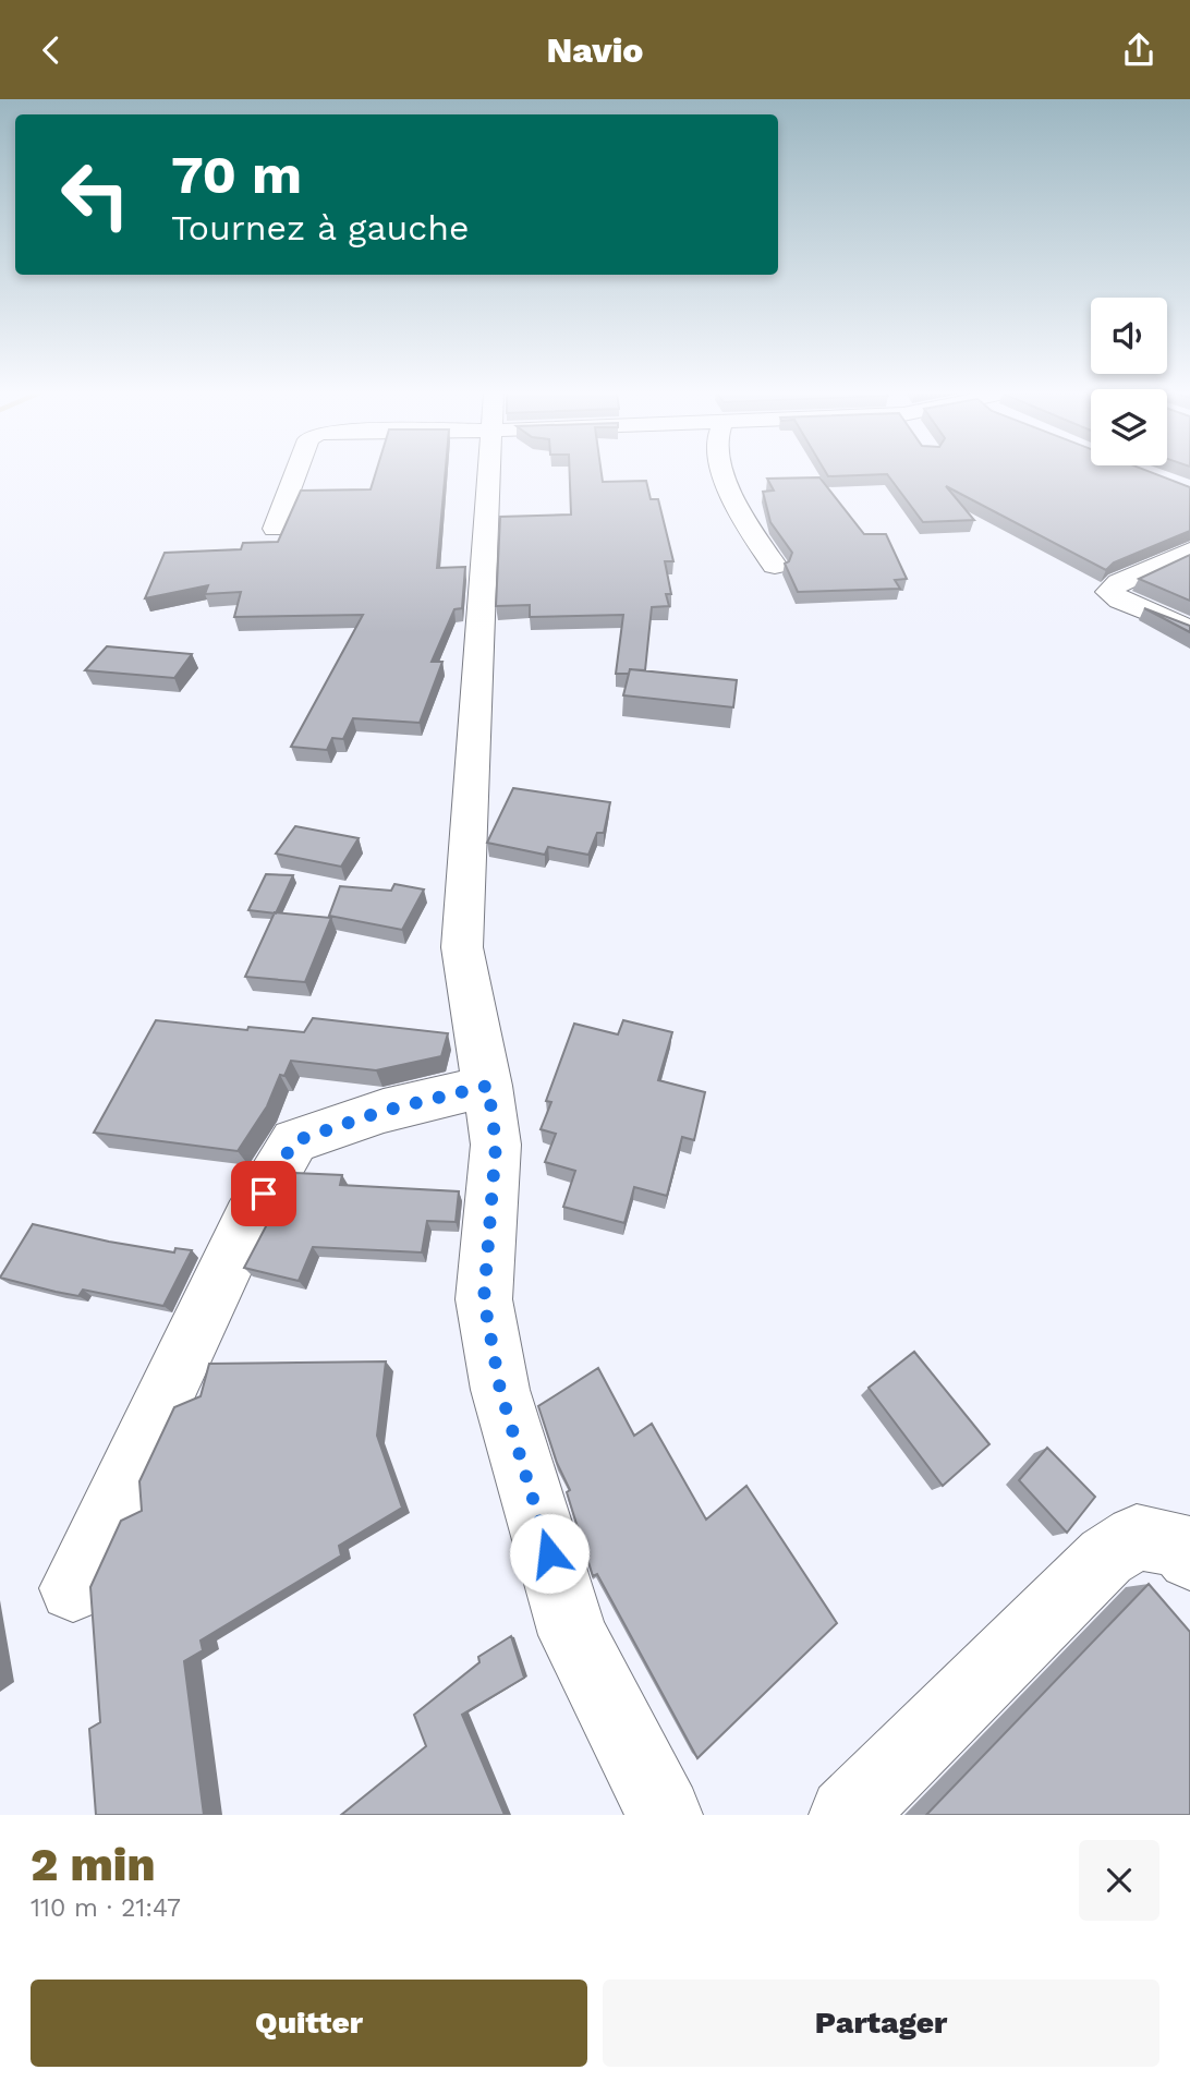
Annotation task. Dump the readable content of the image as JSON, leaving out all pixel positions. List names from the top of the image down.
{
  "page": {
    "header": "Navio",
    "turn": ["70 m", "Tournez à gauche"],
    "heading": ["2 min", "110 m · 21:47"],
    "buttons": ["Quitter", "Partager"]
  }
}
